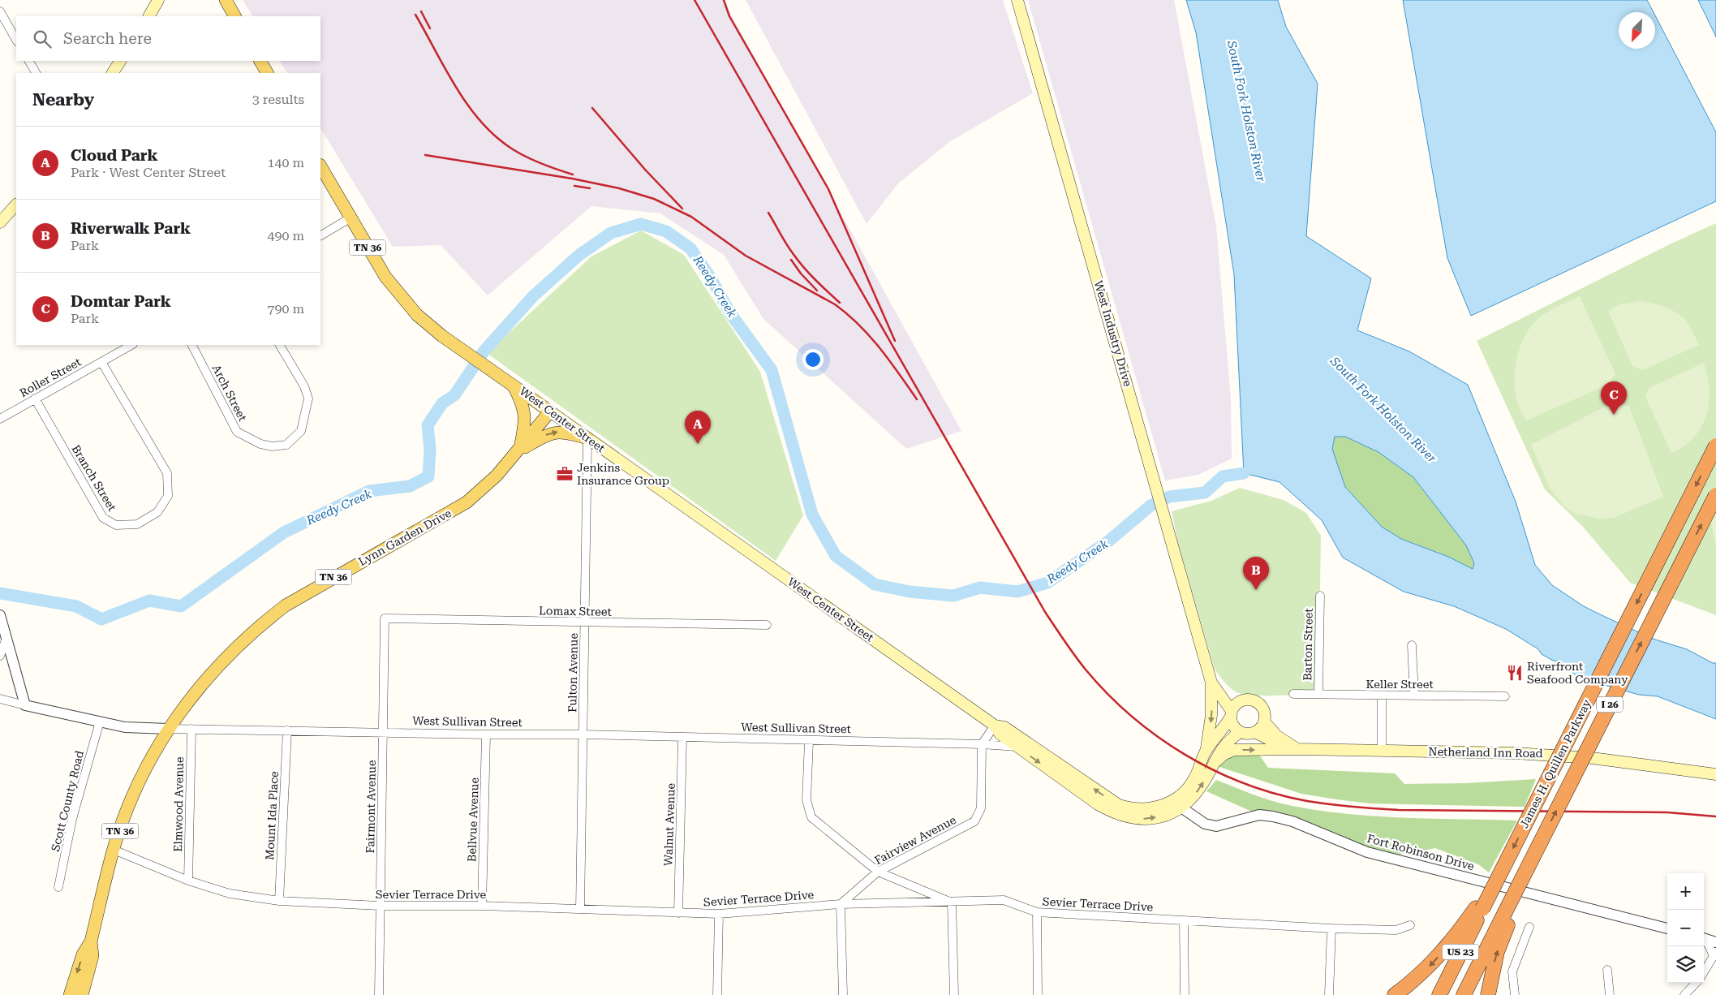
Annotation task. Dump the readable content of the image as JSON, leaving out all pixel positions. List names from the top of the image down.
{
  "streets": {
    "highway": ["I 26", "James H. Quillen Parkway", "US 23"],
    "main road": [
      "TN 36",
      "West Industry Drive",
      "West Center Street",
      "Lynn Garden Drive",
      "Netherland Inn Road"
    ],
    "street": [
      "Roller Street",
      "Arch Street",
      "Branch Street",
      "Lomax Street",
      "Barton Street",
      "Fulton Avenue",
      "Keller Street",
      "West Sullivan Street",
      "Scott County Road",
      "Elmwood Avenue",
      "Fairmont Avenue",
      "Mount Ida Place",
      "Bellvue Avenue",
      "Walnut Avenue",
      "Fairview Avenue",
      "Fort Robinson Drive",
      "Sevier Terrace Drive"
    ]
  },
  "crossings": [
    ["West Industry Drive", "West Center Street"],
    ["West Industry Drive", "Netherland Inn Road"],
    ["Roller Street", "Branch Street"],
    ["West Center Street", "Lynn Garden Drive"],
    ["West Center Street", "Fulton Avenue"],
    ["West Center Street", "West Sullivan Street"],
    ["West Center Street", "Netherland Inn Road"],
    ["West Center Street", "Fort Robinson Drive"],
    ["Lynn Garden Drive", "West Sullivan Street"],
    ["Lynn Garden Drive", "Sevier Terrace Drive"],
    ["Lomax Street", "Fulton Avenue"],
    ["Lomax Street", "Fairmont Avenue"],
    ["Barton Street", "Keller Street"],
    ["Fulton Avenue", "West Sullivan Street"],
    ["Fulton Avenue", "Sevier Terrace Drive"],
    ["West Sullivan Street", "Scott County Road"],
    ["West Sullivan Street", "Elmwood Avenue"],
    ["West Sullivan Street", "Fairmont Avenue"],
    ["West Sullivan Street", "Mount Ida Place"],
    ["West Sullivan Street", "Bellvue Avenue"],
    ["West Sullivan Street", "Walnut Avenue"],
    ["West Sullivan Street", "Fairview Avenue"],
    ["Elmwood Avenue", "Sevier Terrace Drive"],
    ["Fairmont Avenue", "Sevier Terrace Drive"],
    ["Mount Ida Place", "Sevier Terrace Drive"],
    ["Bellvue Avenue", "Sevier Terrace Drive"],
    ["Walnut Avenue", "Sevier Terrace Drive"],
    ["Fairview Avenue", "Sevier Terrace Drive"]
  ],
  "water": ["South Fork Holston River", "Reedy Creek"],
  "places": {
    "office": ["Jenkins Insurance Group"],
    "restaurant": ["Riverfront Seafood Company"]
  },
  "north": "bottom left",
  "page": {
    "search": "Search here",
    "heading": ["Nearby", "3 results"],
    "list": [
      {
        "mark": "A",
        "name": "Cloud Park",
        "note": "Park · West Center Street",
        "value": "140 m"
      },
      {
        "mark": "B",
        "name": "Riverwalk Park",
        "note": "Park",
        "value": "490 m"
      },
      {
        "mark": "C",
        "name": "Domtar Park",
        "note": "Park",
        "value": "790 m"
      }
    ],
    "pins": ["C", "A", "B"],
    "map_buttons": ["+", "−"]
  }
}
